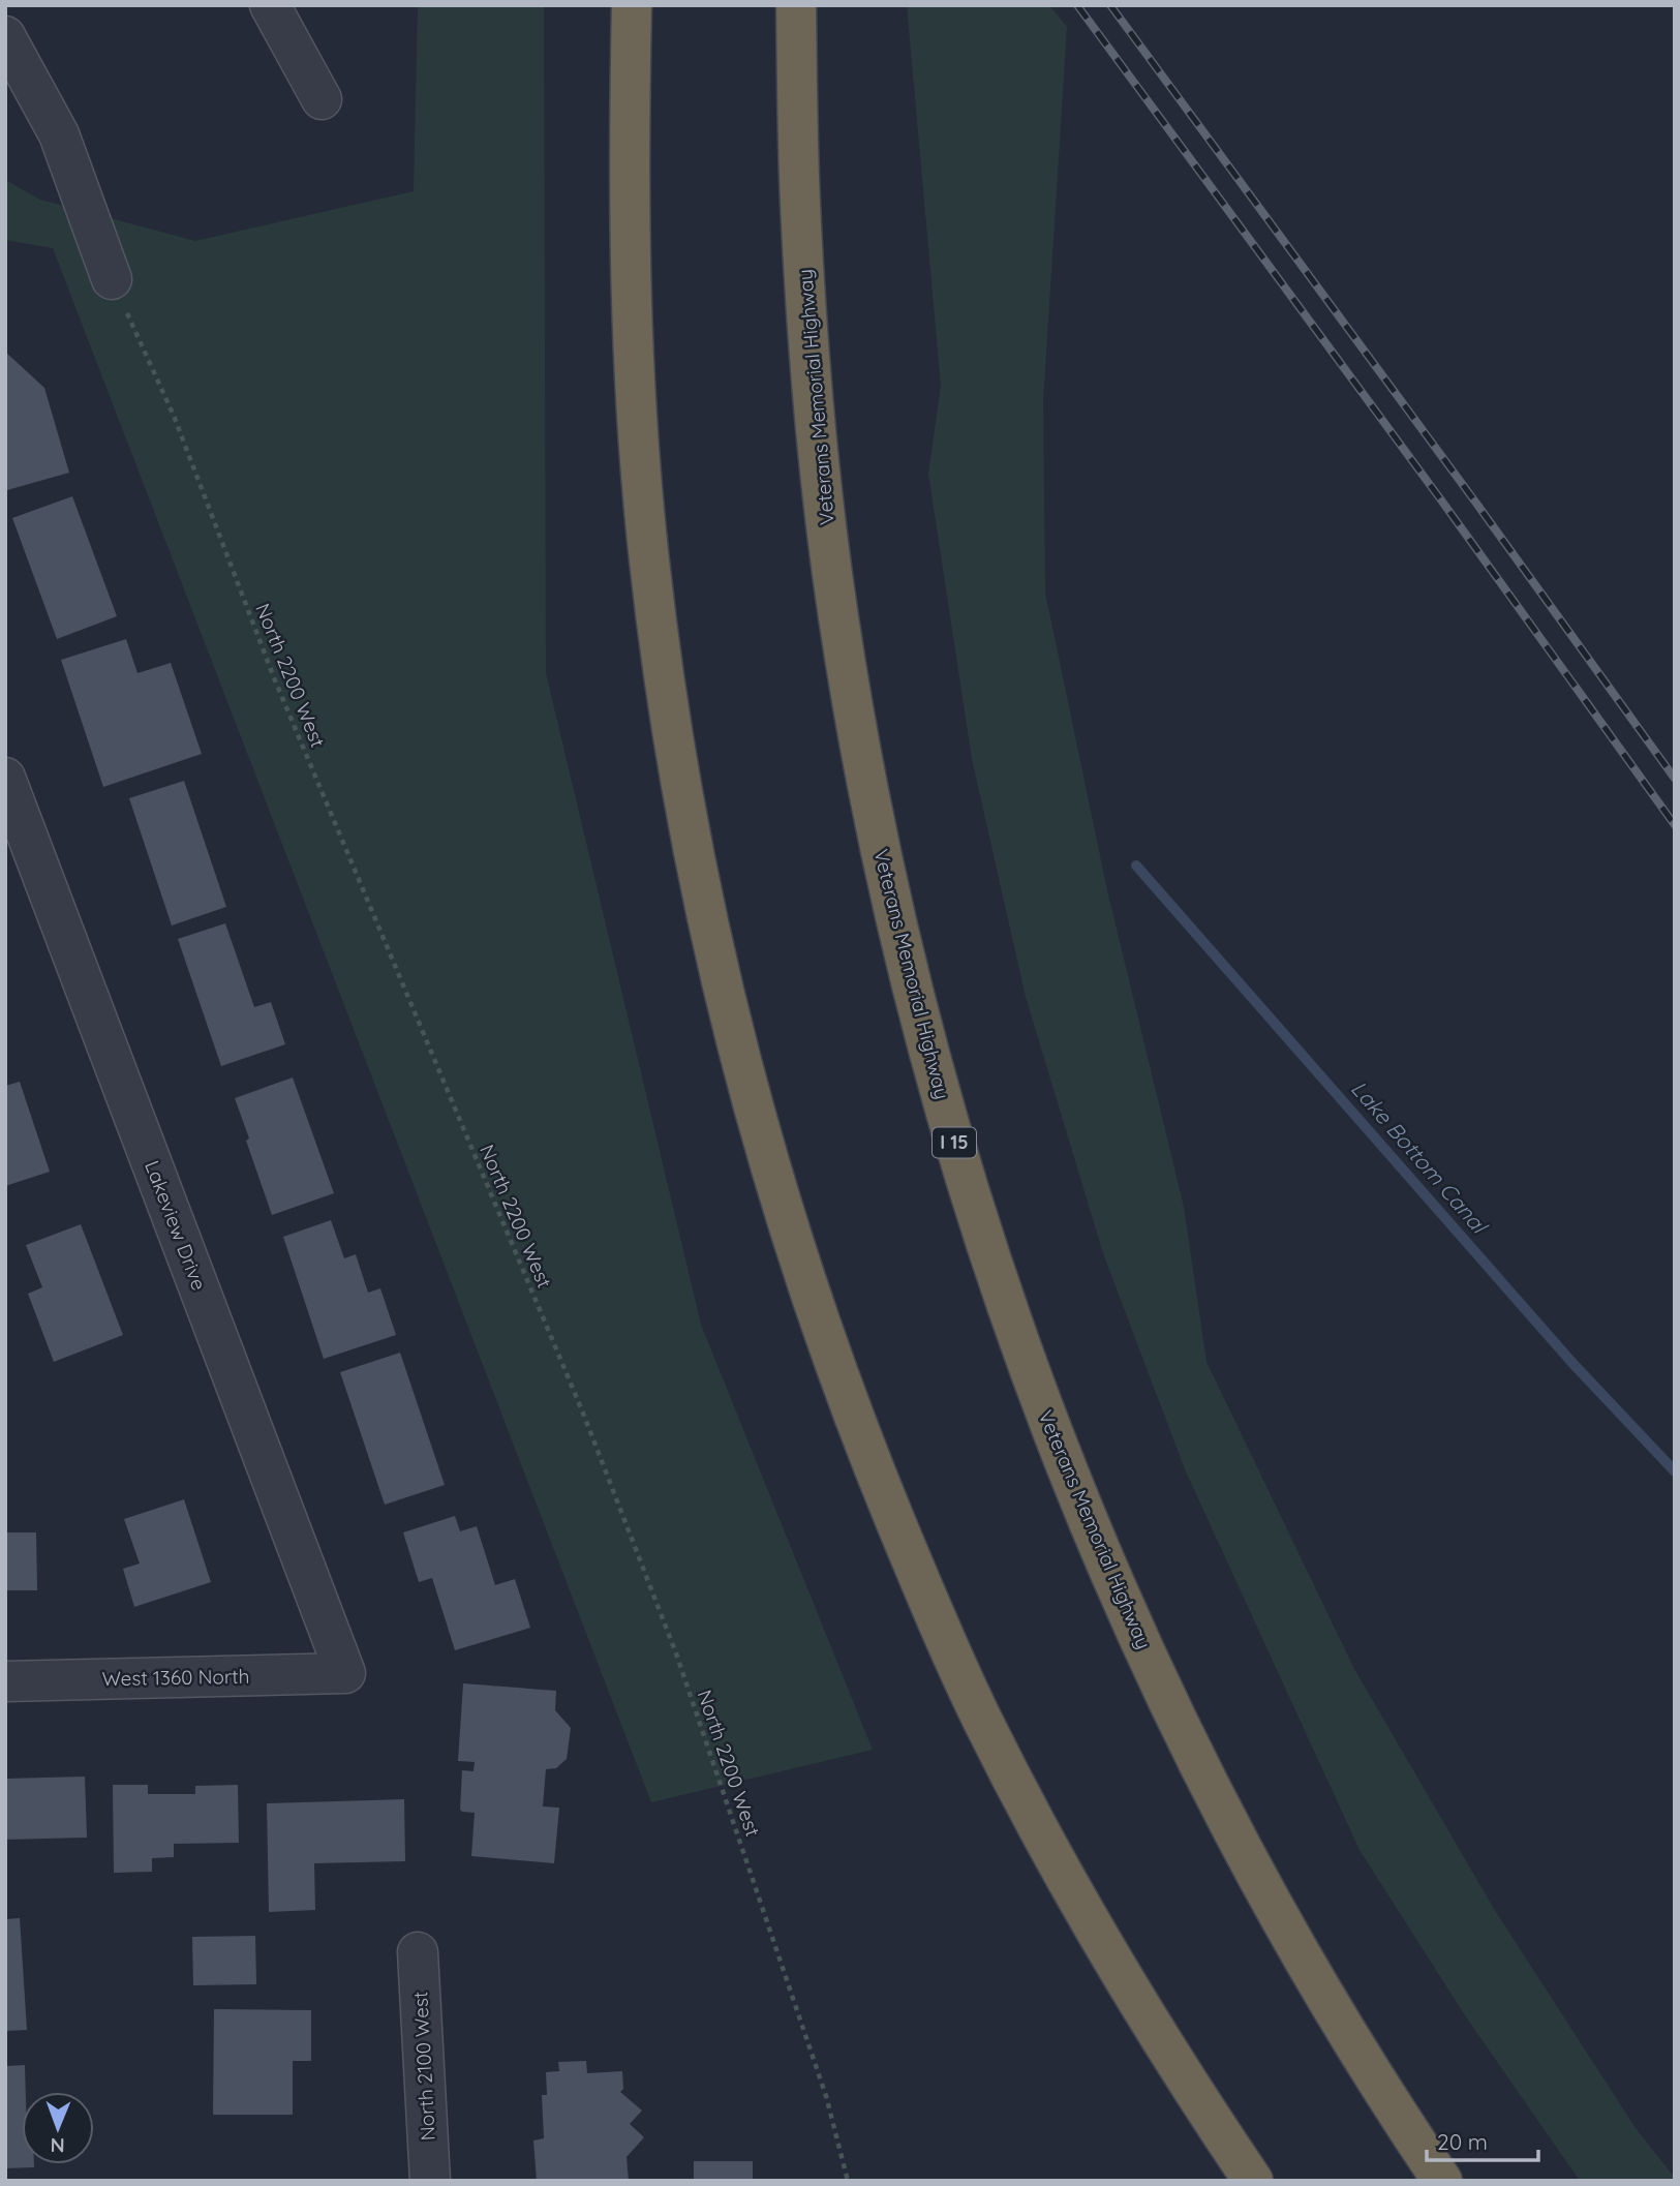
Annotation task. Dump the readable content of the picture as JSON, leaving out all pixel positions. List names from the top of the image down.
{
  "streets": {
    "highway": ["Veterans Memorial Highway", "I 15"],
    "street": ["Lakeview Drive", "West 1360 North", "North 2100 West"],
    "path": ["North 2200 West"]
  },
  "crossings": [
    ["Lakeview Drive", "West 1360 North"]
  ],
  "water": ["Lake Bottom Canal"],
  "scale_bar": "20 m",
  "north": "bottom"
}
